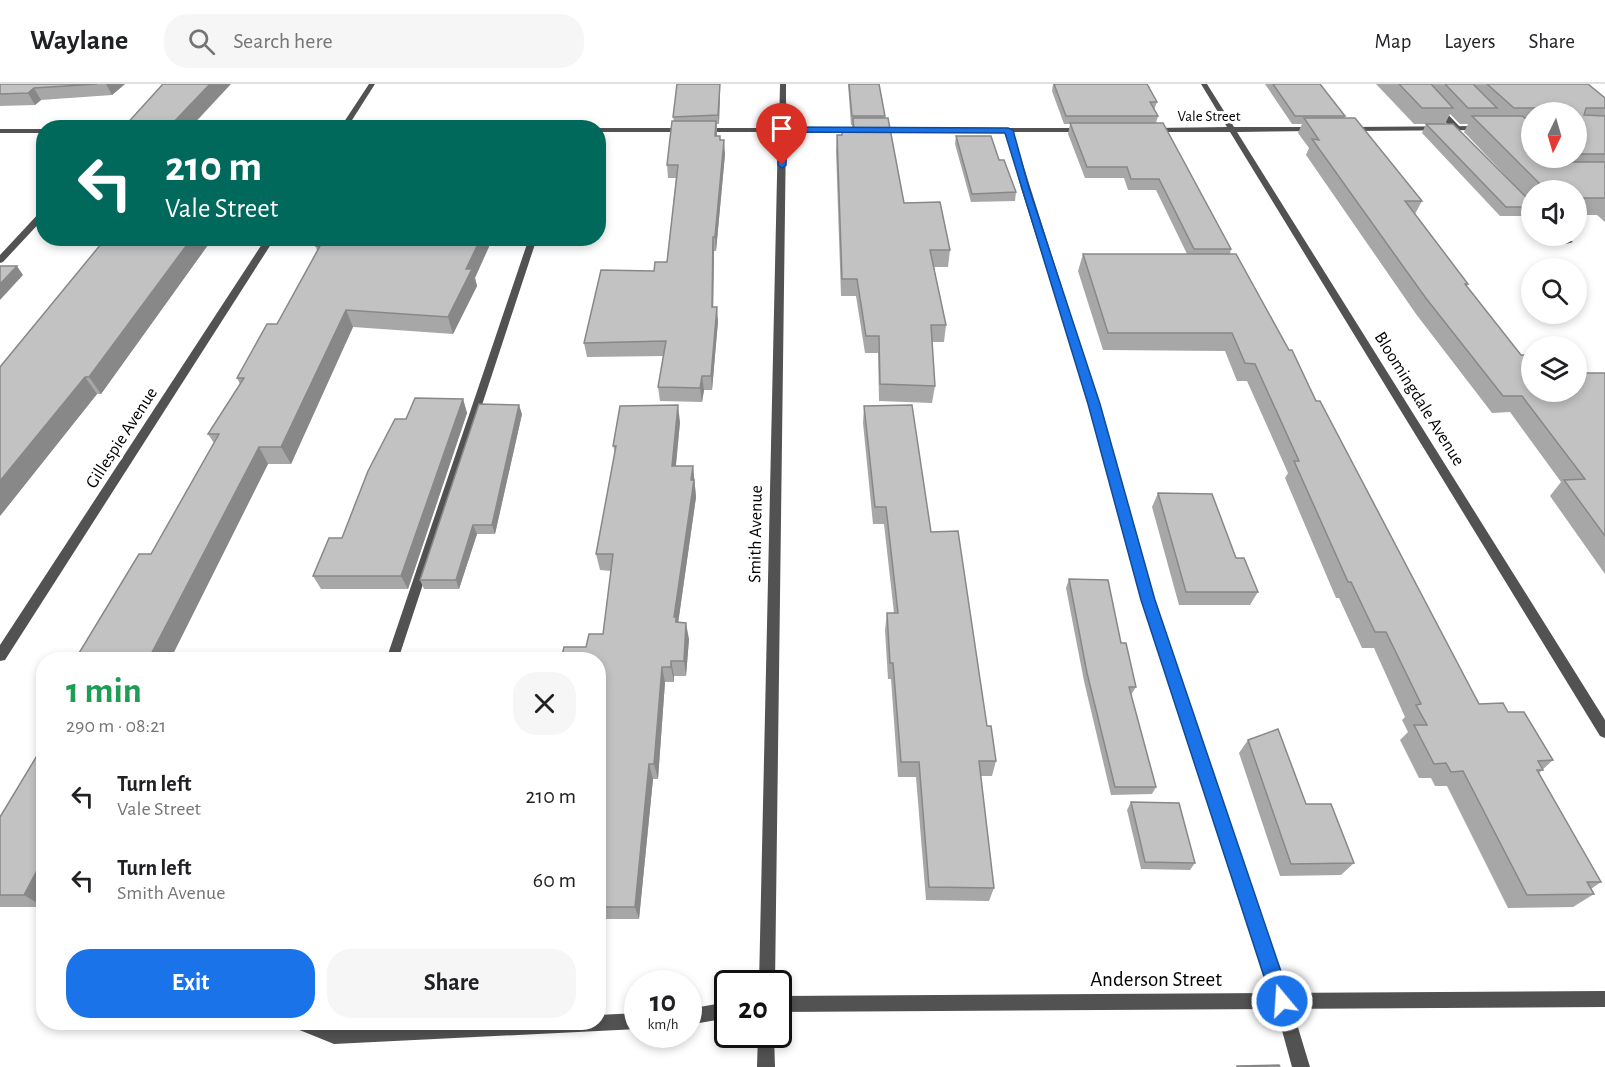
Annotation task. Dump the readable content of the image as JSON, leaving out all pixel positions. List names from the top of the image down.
{
  "streets": {
    "street": [
      "Vale Street",
      "Bloomingdale Avenue",
      "Gillespie Avenue",
      "Smith Avenue",
      "Anderson Street"
    ]
  },
  "crossings": [
    ["Vale Street", "Bloomingdale Avenue"]
  ],
  "north": "bottom",
  "page": {
    "header": "Waylane",
    "search": "Search here",
    "nav": ["Map", "Layers", "Share"],
    "turn": ["210 m", "Vale Street"],
    "heading": ["1 min", "290 m · 08:21"],
    "list": [
      {
        "name": "Turn left",
        "note": "Vale Street",
        "value": "210 m"
      },
      {
        "name": "Turn left",
        "note": "Smith Avenue",
        "value": "60 m"
      }
    ],
    "buttons": ["Exit", "Share"],
    "speed": "10 km/h",
    "limit": "20"
  }
}
